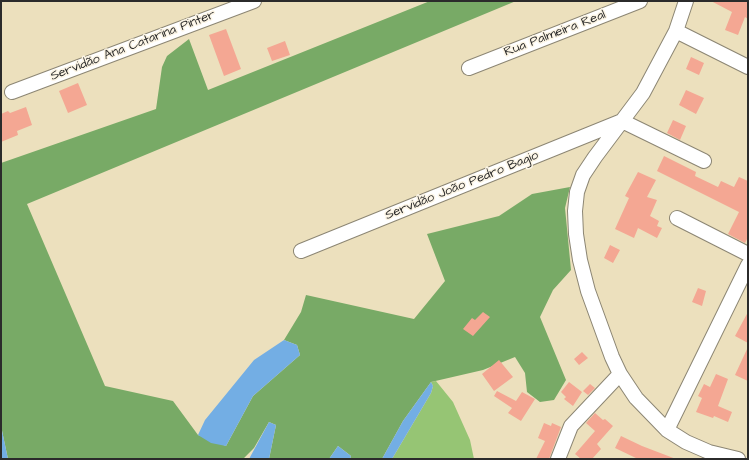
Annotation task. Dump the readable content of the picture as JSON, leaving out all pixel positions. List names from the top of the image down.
{
  "streets": {
    "street": ["Rua Palmeira Real", "Servidão Ana Catarina Pinter", "Servidão João Pedro Bagio"]
  }
}
